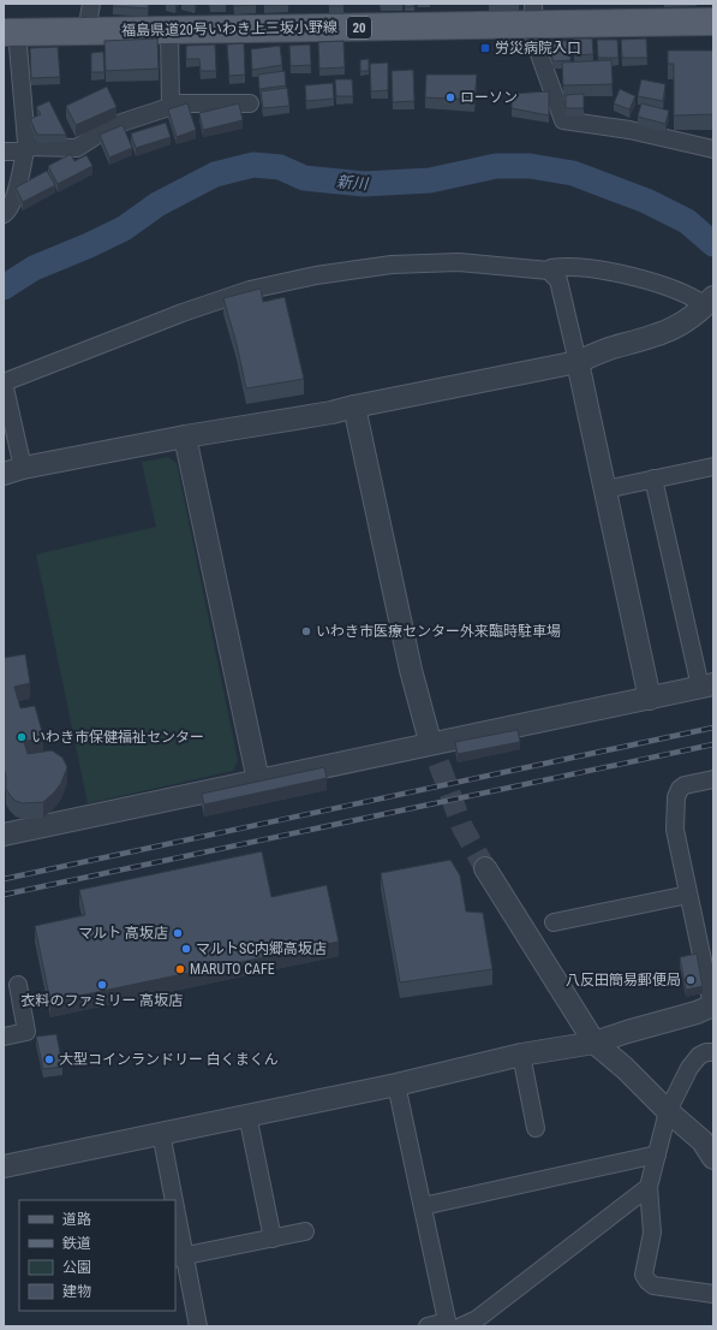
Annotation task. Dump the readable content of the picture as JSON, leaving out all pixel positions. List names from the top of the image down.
{
  "streets": {
    "main road": ["20", "福島県道20号いわき上三坂小野線"]
  },
  "water": ["新川"],
  "places": {
    "transit": ["労災病院入口"],
    "other": [
      "ローソン",
      "いわき市医療センター外来臨時駐車場",
      "いわき市保健福祉センター",
      "マルト 高坂店",
      "マルトSC内郷高坂店",
      "MARUTO CAFE",
      "八反田簡易郵便局",
      "衣料のファミリー 高坂店",
      "大型コインランドリー 白くまくん"
    ]
  },
  "legend": [
    "道路",
    "鉄道",
    "公園",
    "建物"
  ]
}
